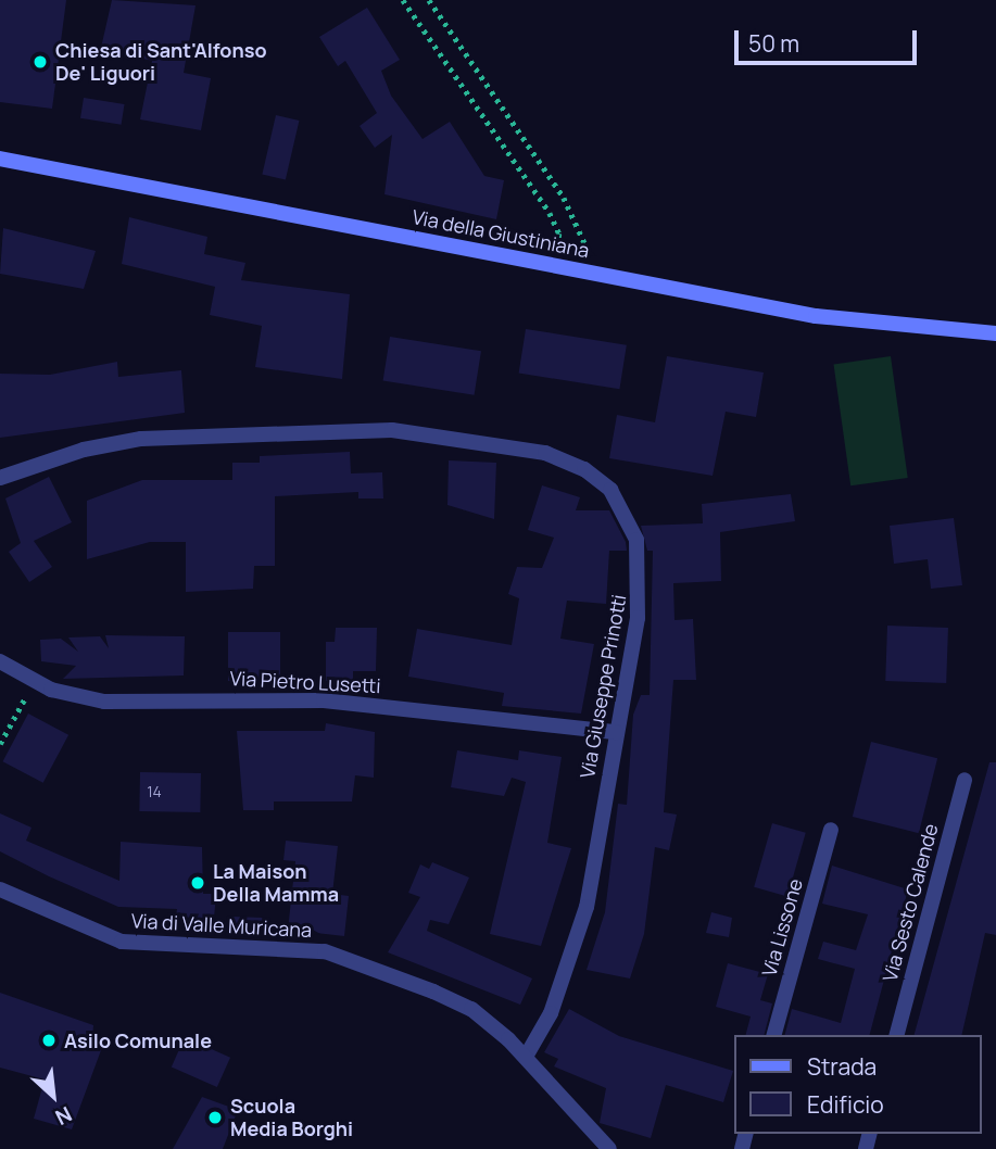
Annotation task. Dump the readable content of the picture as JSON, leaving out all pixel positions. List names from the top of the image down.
{
  "streets": {
    "street": [
      "Via della Giustiniana",
      "Via Pietro Lusetti",
      "Via Giuseppe Prinotti",
      "Via Sesto Calende",
      "Via di Valle Muricana",
      "Via Lissone"
    ]
  },
  "crossings": [
    ["Via Pietro Lusetti", "Via Giuseppe Prinotti"],
    ["Via Giuseppe Prinotti", "Via di Valle Muricana"]
  ],
  "places": [
    "Chiesa di Sant'Alfonso De' Liguori",
    "La Maison Della Mamma",
    "Asilo Comunale",
    "Scuola Media Borghi"
  ],
  "house_numbers": ["14"],
  "legend": ["Strada", "Edificio"],
  "scale_bar": "50 m",
  "north": "bottom right"
}
